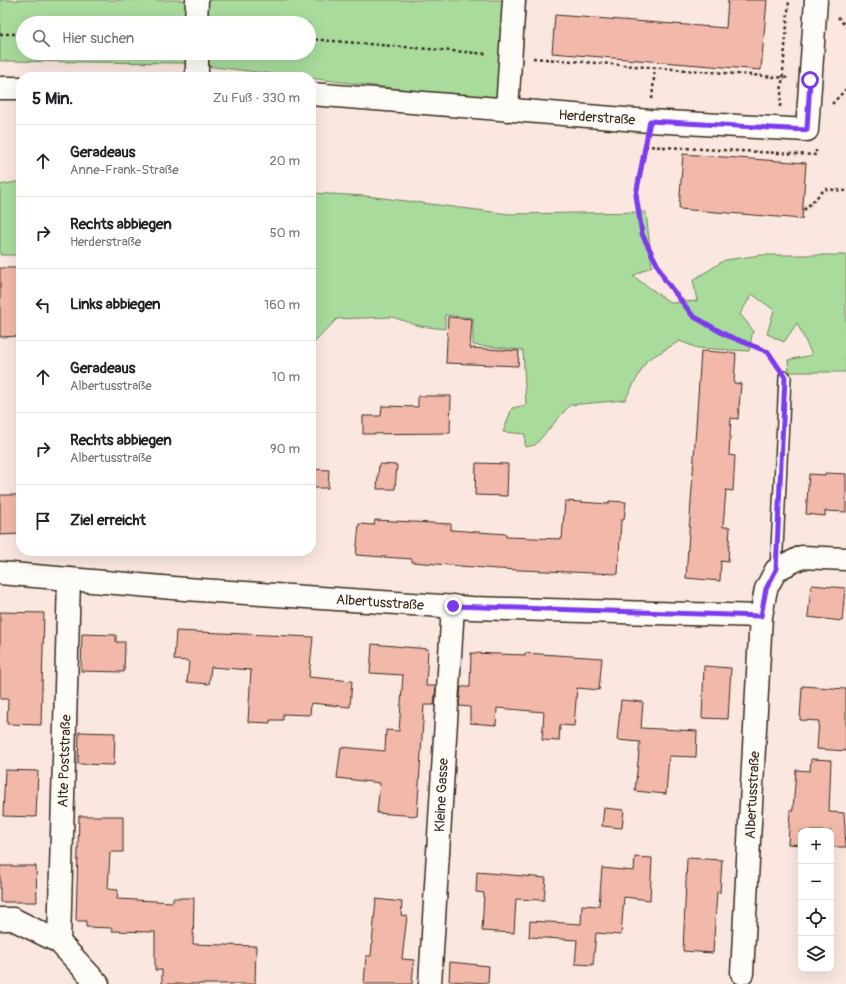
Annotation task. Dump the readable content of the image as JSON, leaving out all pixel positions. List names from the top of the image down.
{
  "streets": {
    "street": [
      "Herderstraße",
      "Albertusstraße",
      "Alte Poststraße",
      "Kleine Gasse"
    ]
  },
  "crossings": [
    ["Albertusstraße", "Alte Poststraße"],
    ["Albertusstraße", "Kleine Gasse"]
  ],
  "page": {
    "search": "Hier suchen",
    "heading": ["5 Min.", "Zu Fuß · 330 m"],
    "list": [
      ["Geradeaus", "Anne-Frank-Straße", "20 m"],
      ["Rechts abbiegen", "Herderstraße", "50 m"],
      ["Links abbiegen", "160 m"],
      ["Geradeaus", "Albertusstraße", "10 m"],
      ["Rechts abbiegen", "Albertusstraße", "90 m"],
      "Ziel erreicht"
    ],
    "map_buttons": ["+", "−"]
  }
}
